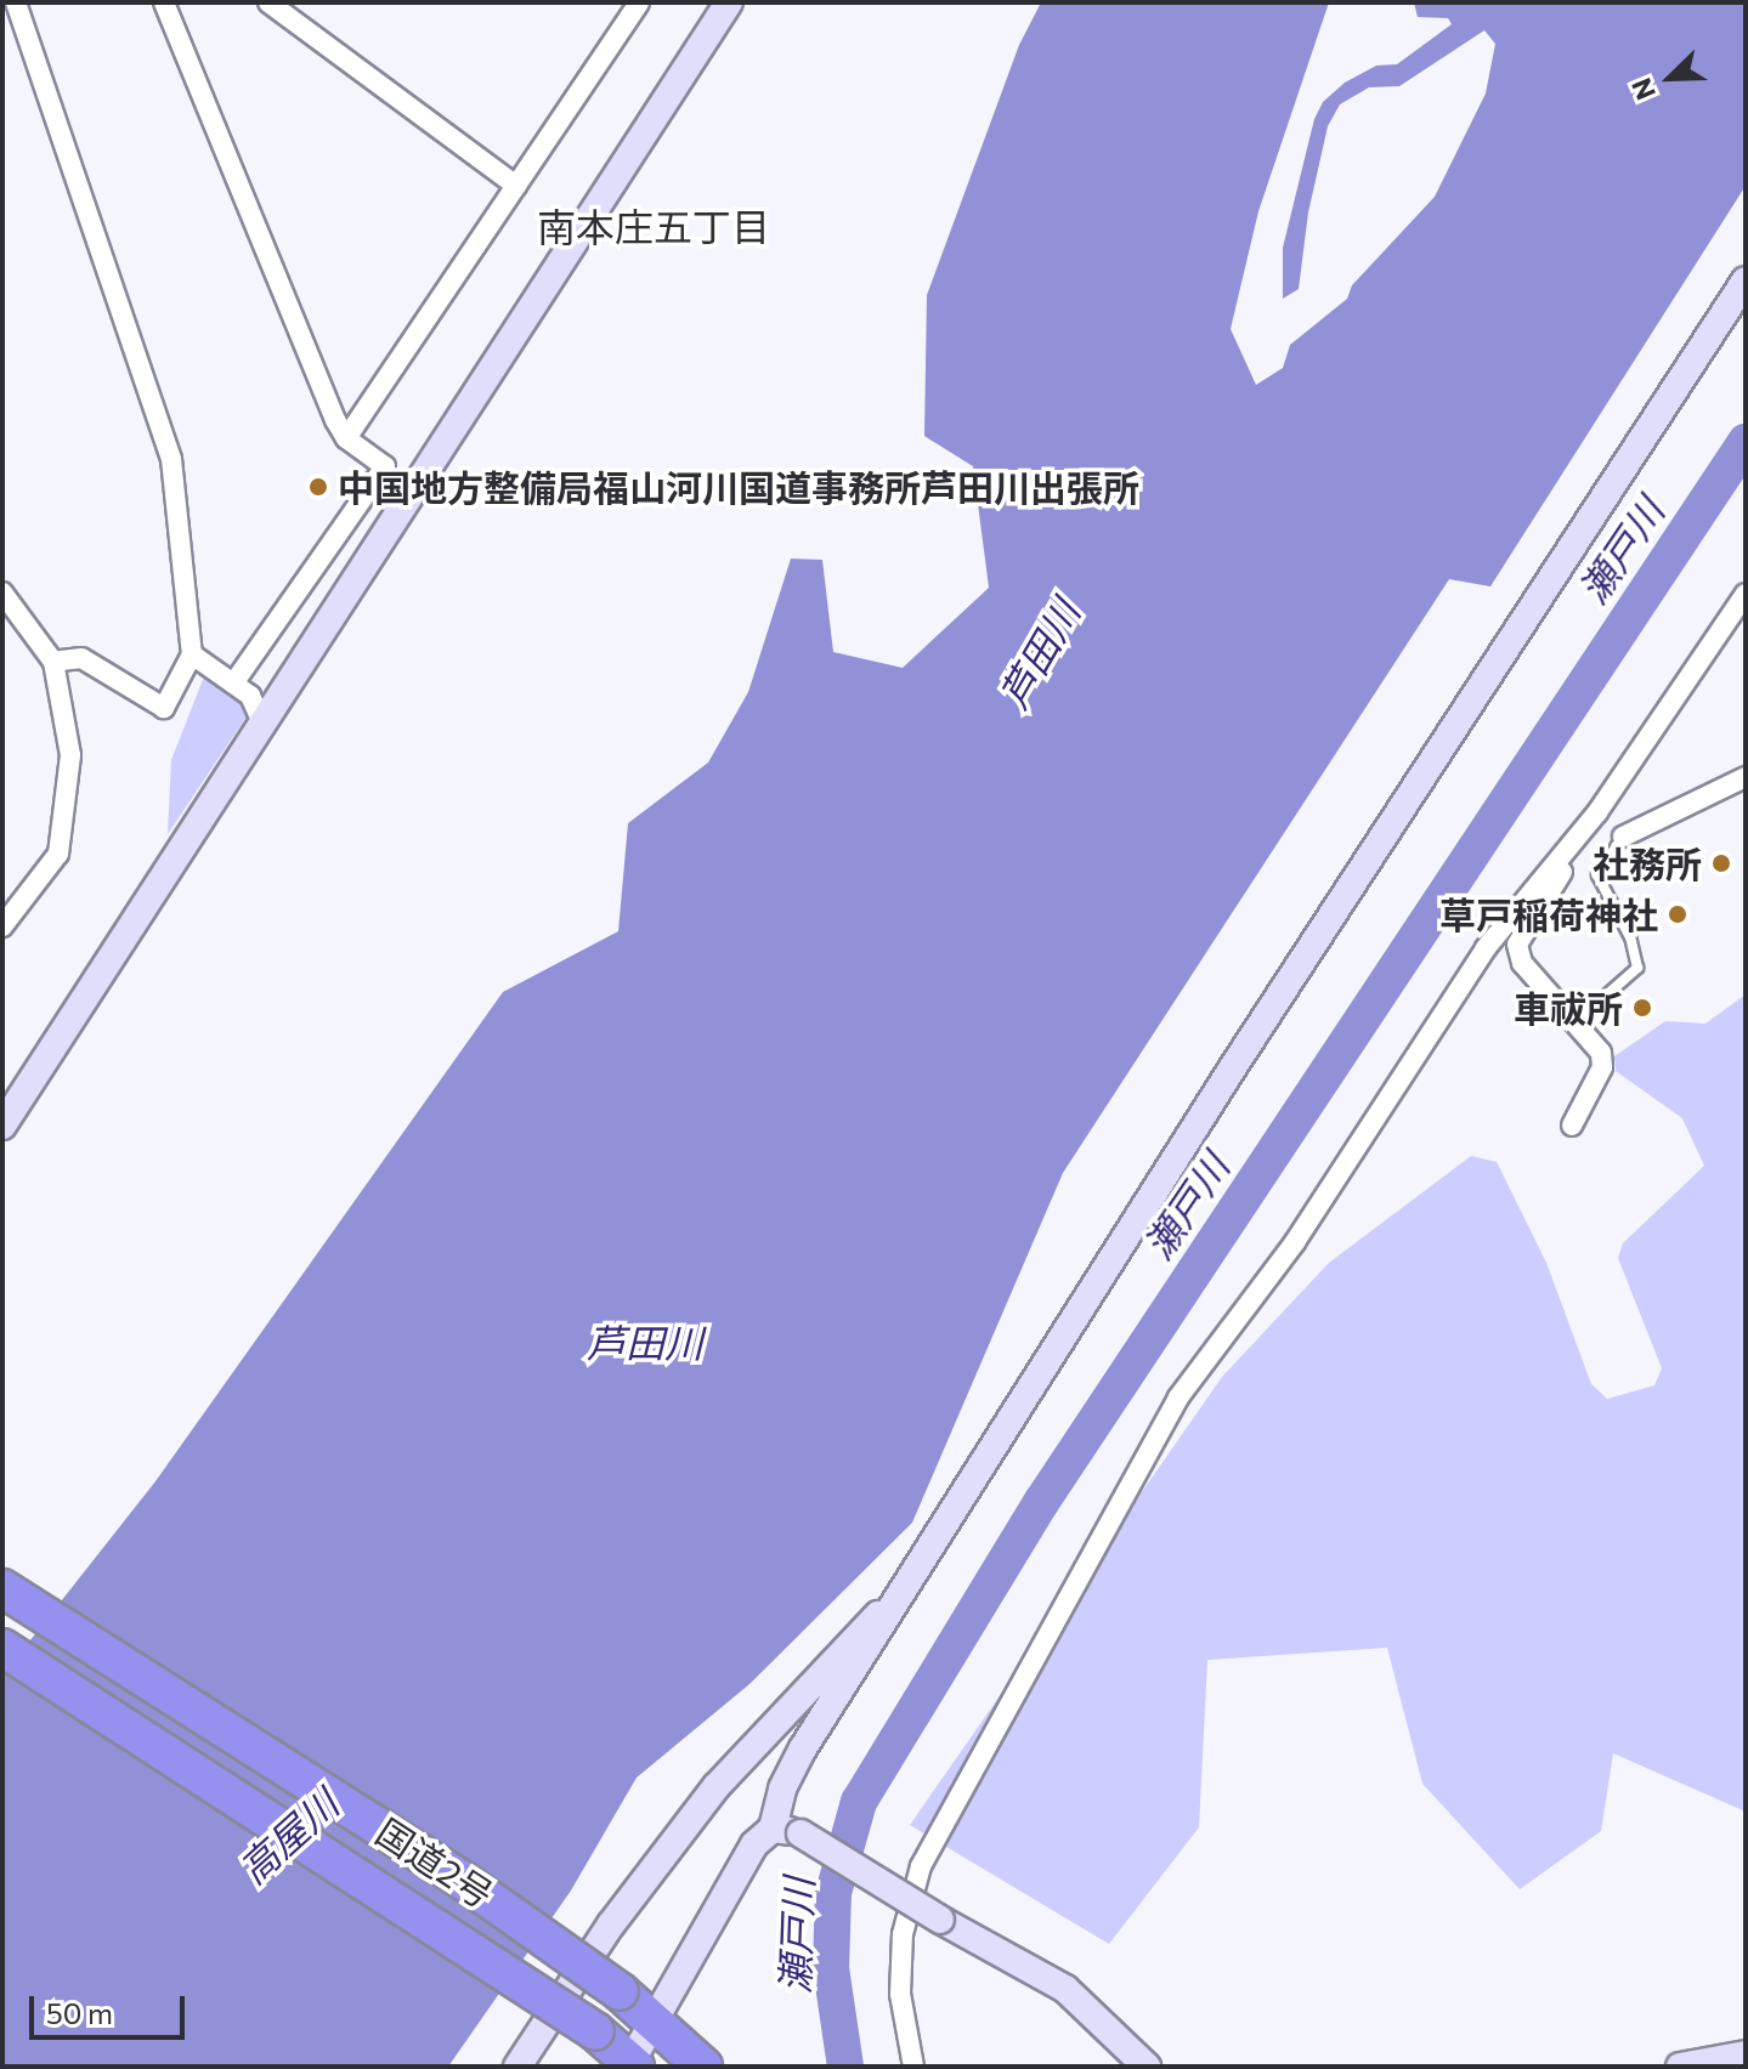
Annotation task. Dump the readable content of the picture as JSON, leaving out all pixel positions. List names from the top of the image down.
{
  "streets": {
    "highway": ["国道2号"]
  },
  "districts": ["南本庄五丁目"],
  "water": ["瀬戸川", "芦田川", "高屋川"],
  "places": [
    "中国地方整備局福山河川国道事務所芦田川出張所",
    "社務所",
    "草戸稲荷神社",
    "車祓所"
  ],
  "scale_bar": "50 m",
  "north": "bottom left"
}
